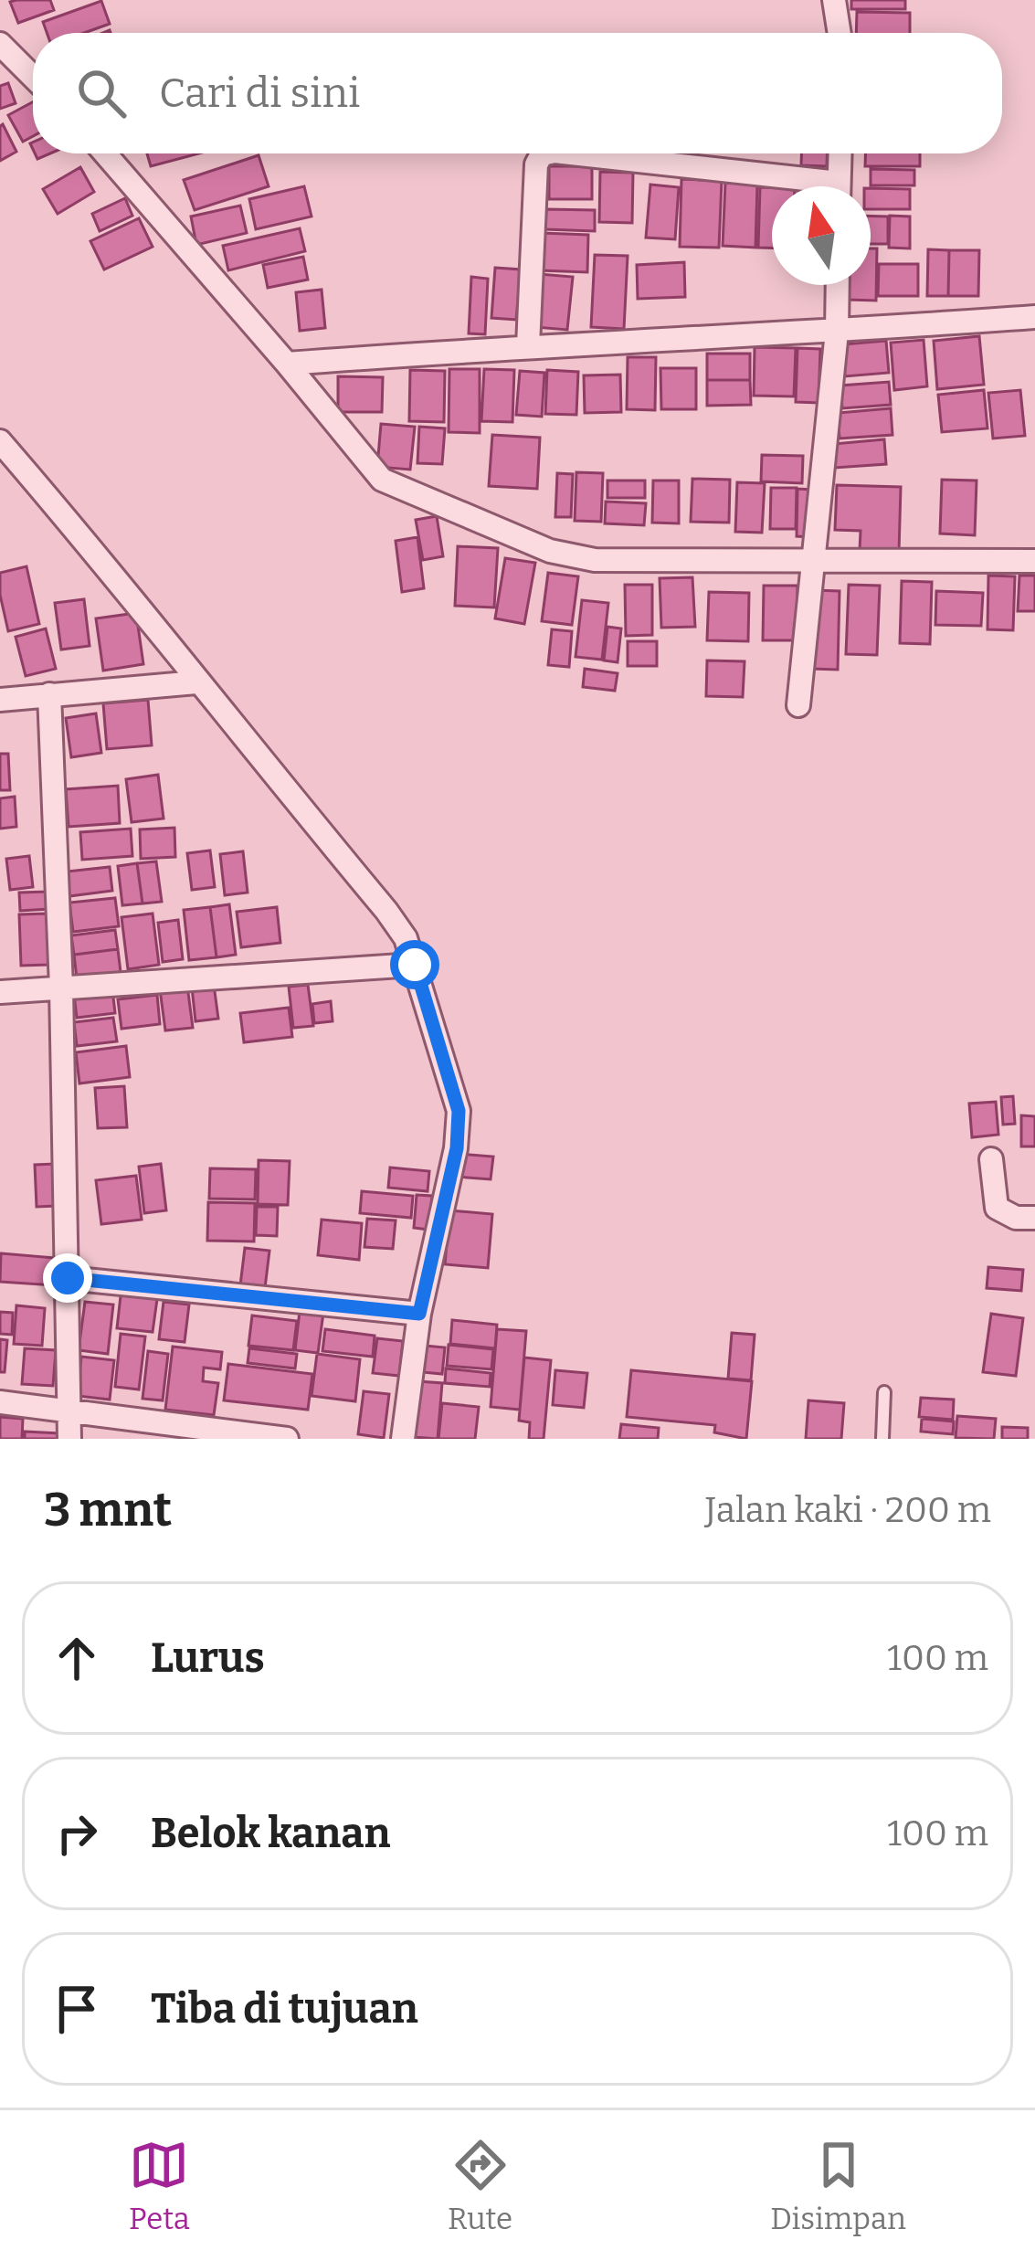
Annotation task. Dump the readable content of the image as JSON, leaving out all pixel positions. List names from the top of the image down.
{
  "north": "top",
  "page": {
    "search": "Cari di sini",
    "heading": ["3 mnt", "Jalan kaki · 200 m"],
    "list": [
      ["Lurus", "100 m"],
      ["Belok kanan", "100 m"],
      "Tiba di tujuan"
    ],
    "nav": ["Peta", "Rute", "Disimpan"]
  }
}
